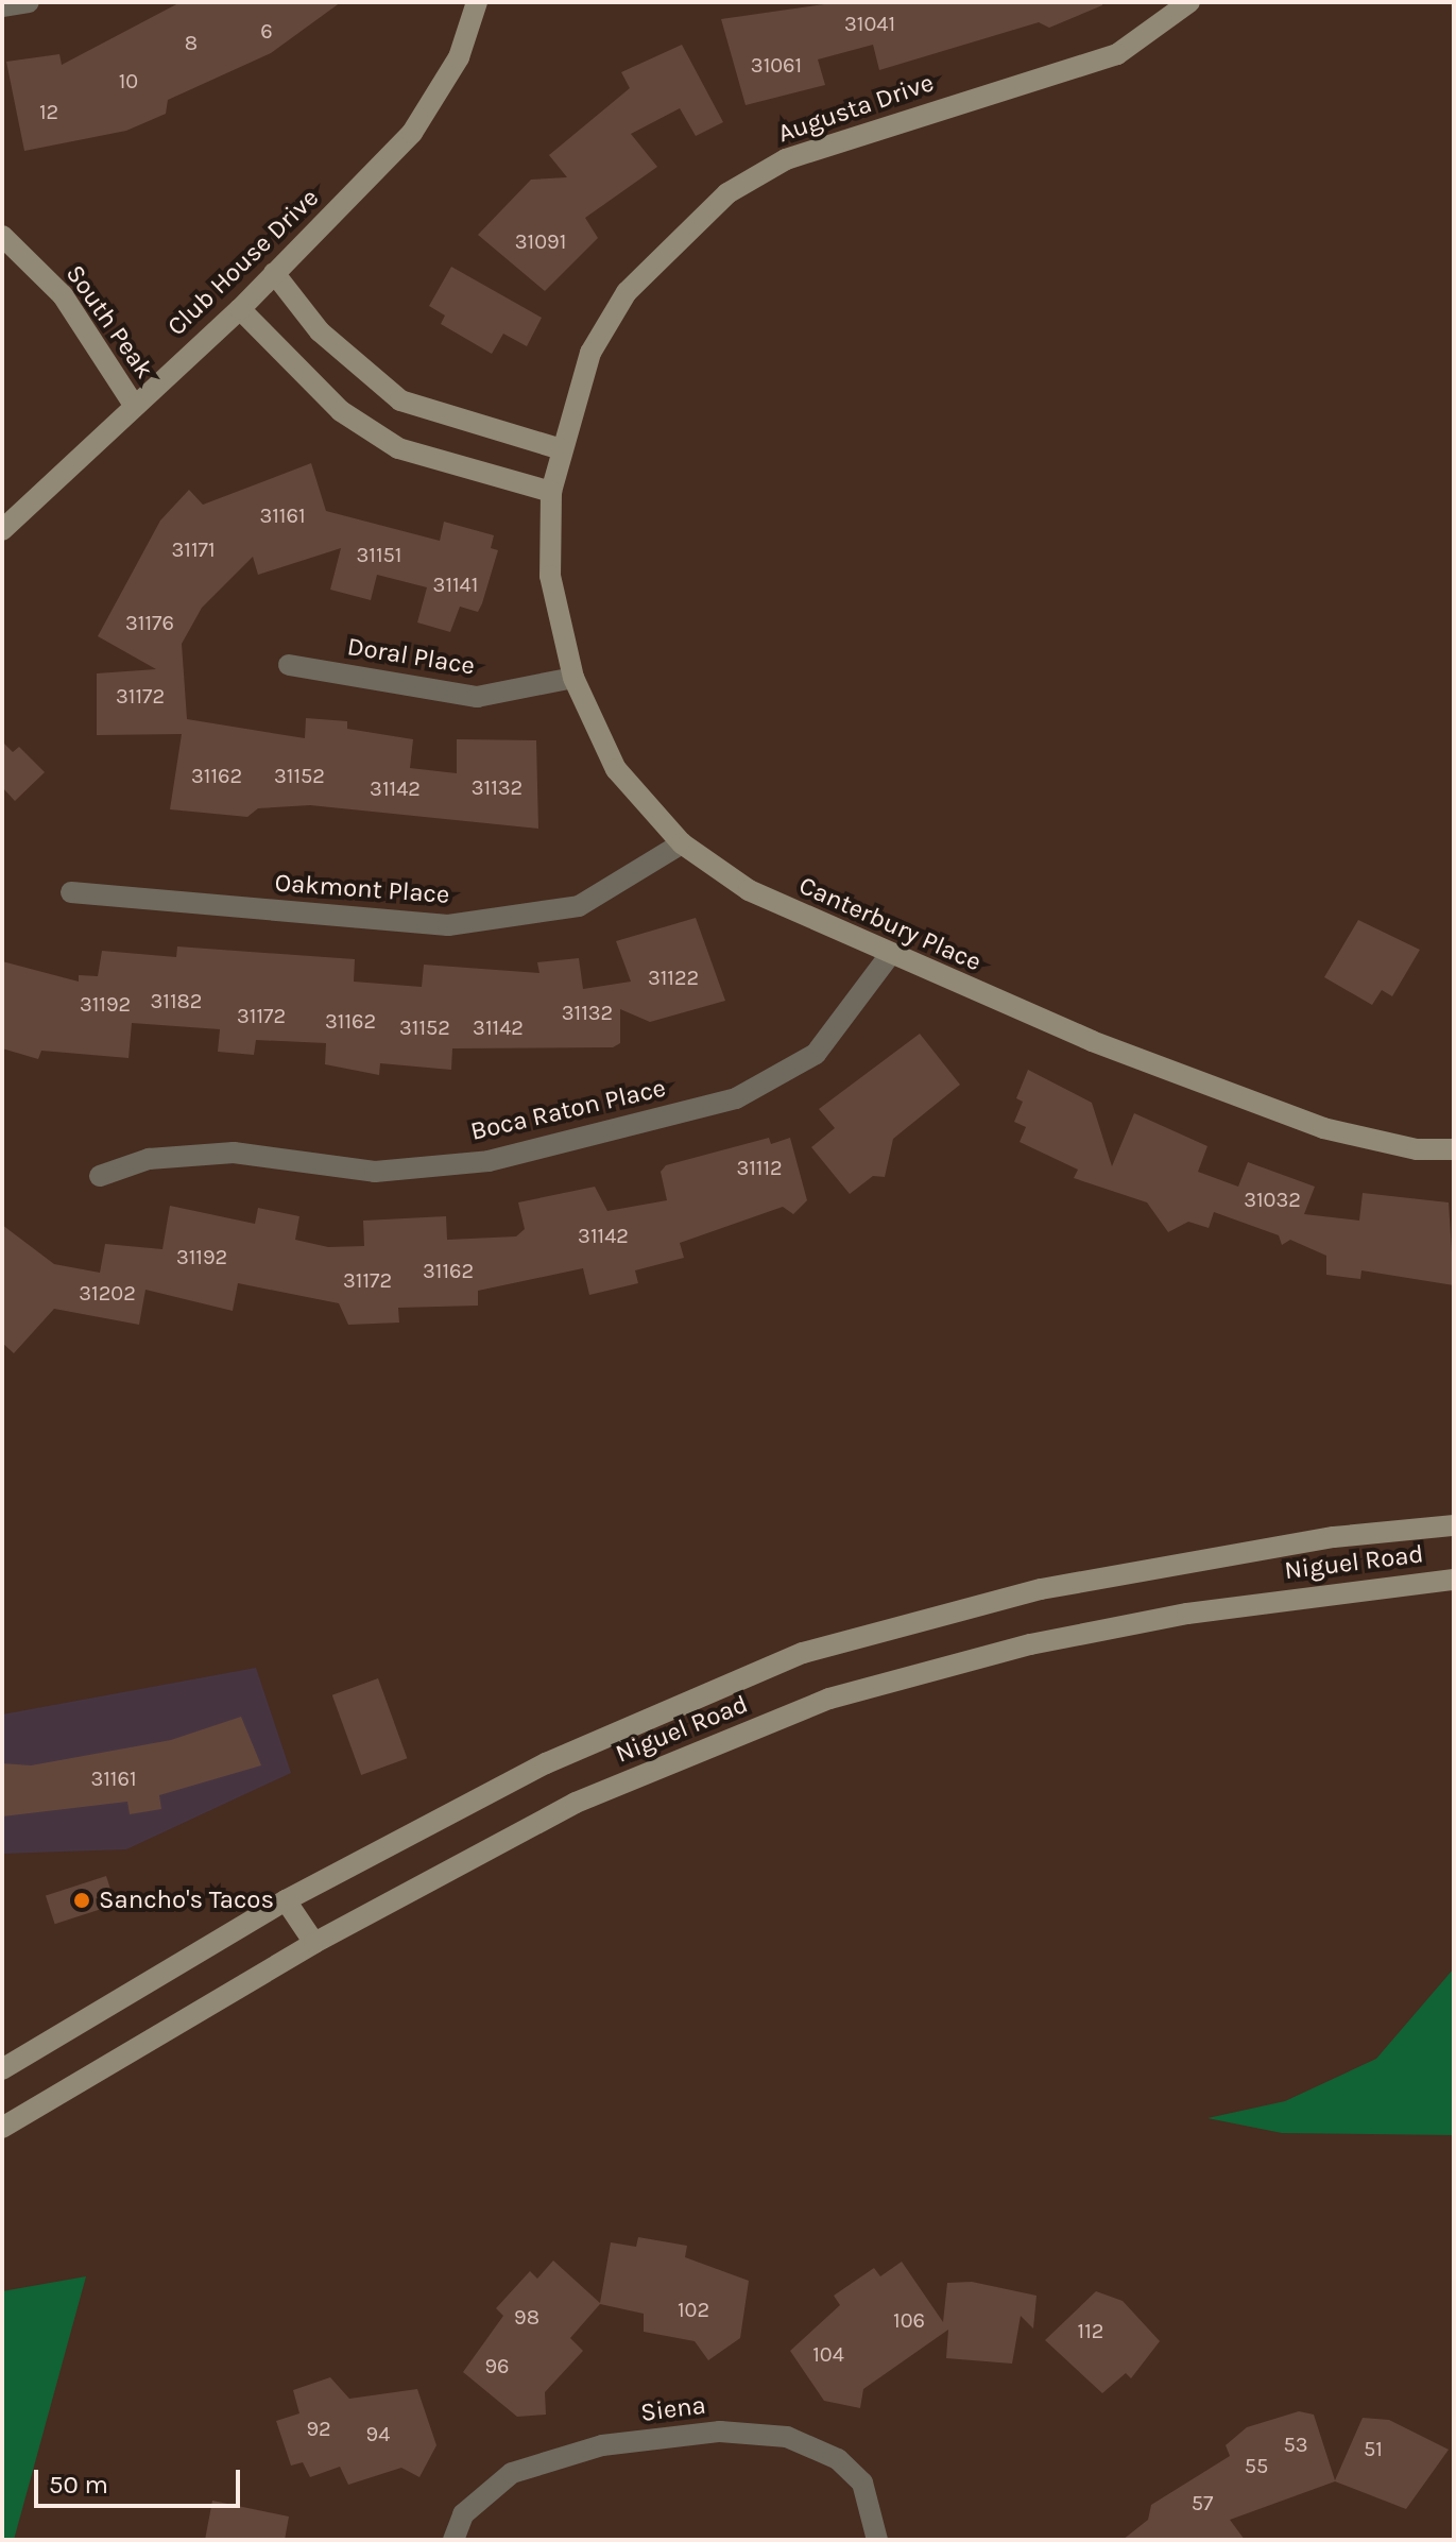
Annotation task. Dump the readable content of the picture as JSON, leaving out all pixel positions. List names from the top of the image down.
{
  "streets": {
    "street": [
      "Augusta Drive",
      "Club House Drive",
      "South Peak",
      "Doral Place",
      "Oakmont Place",
      "Canterbury Place",
      "Boca Raton Place",
      "Niguel Road",
      "Siena"
    ]
  },
  "crossings": [
    ["Augusta Drive", "Canterbury Place"],
    ["Club House Drive", "South Peak"],
    ["Doral Place", "Canterbury Place"],
    ["Oakmont Place", "Canterbury Place"],
    ["Canterbury Place", "Boca Raton Place"]
  ],
  "places": ["Sancho's Tacos"],
  "house_numbers": [
    "31041",
    "6",
    "8",
    "31061",
    "10",
    "12",
    "31091",
    "31161",
    "31171",
    "31151",
    "31141",
    "31176",
    "31172",
    "31162",
    "31152",
    "31132",
    "31142",
    "31122",
    "31182",
    "31192",
    "31132",
    "31172",
    "31162",
    "31152",
    "31142",
    "31112",
    "31032",
    "31142",
    "31192",
    "31162",
    "31172",
    "31202",
    "31161",
    "102",
    "98",
    "106",
    "112",
    "104",
    "96",
    "92",
    "94",
    "53",
    "51",
    "55",
    "57"
  ],
  "scale_bar": "50 m"
}
